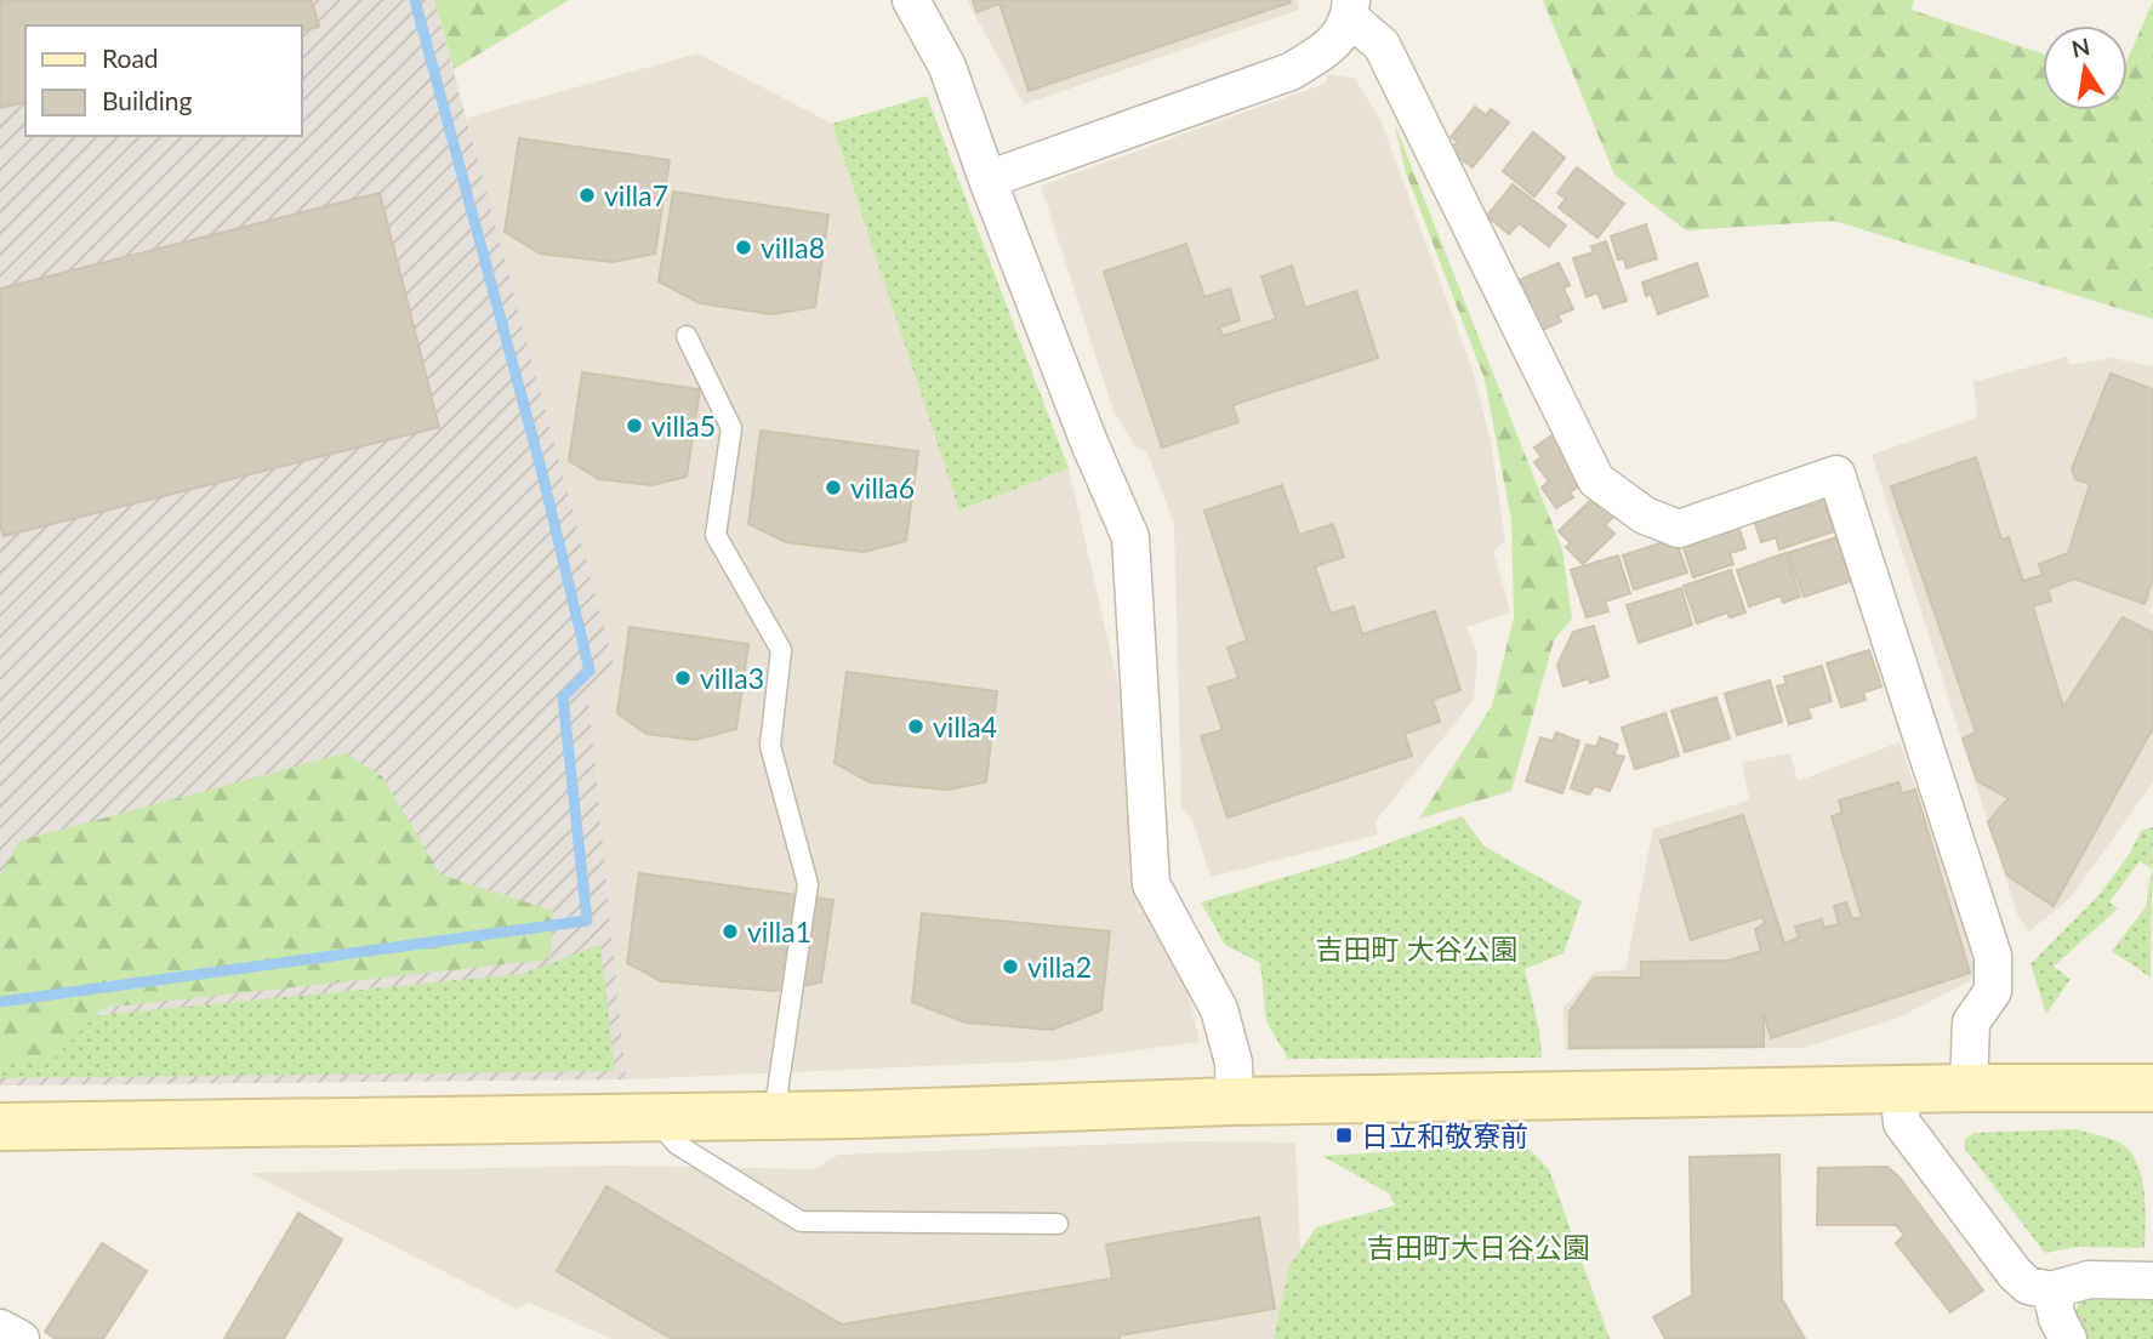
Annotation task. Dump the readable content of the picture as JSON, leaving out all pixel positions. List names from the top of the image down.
{
  "parks": ["吉田町 大谷公園", "吉田町大日谷公園"],
  "places": {
    "other": [
      "villa7",
      "villa8",
      "villa5",
      "villa6",
      "villa3",
      "villa4",
      "villa1",
      "villa2"
    ],
    "transit": ["日立和敬寮前"]
  },
  "legend": ["Road", "Building"],
  "north": "top"
}
